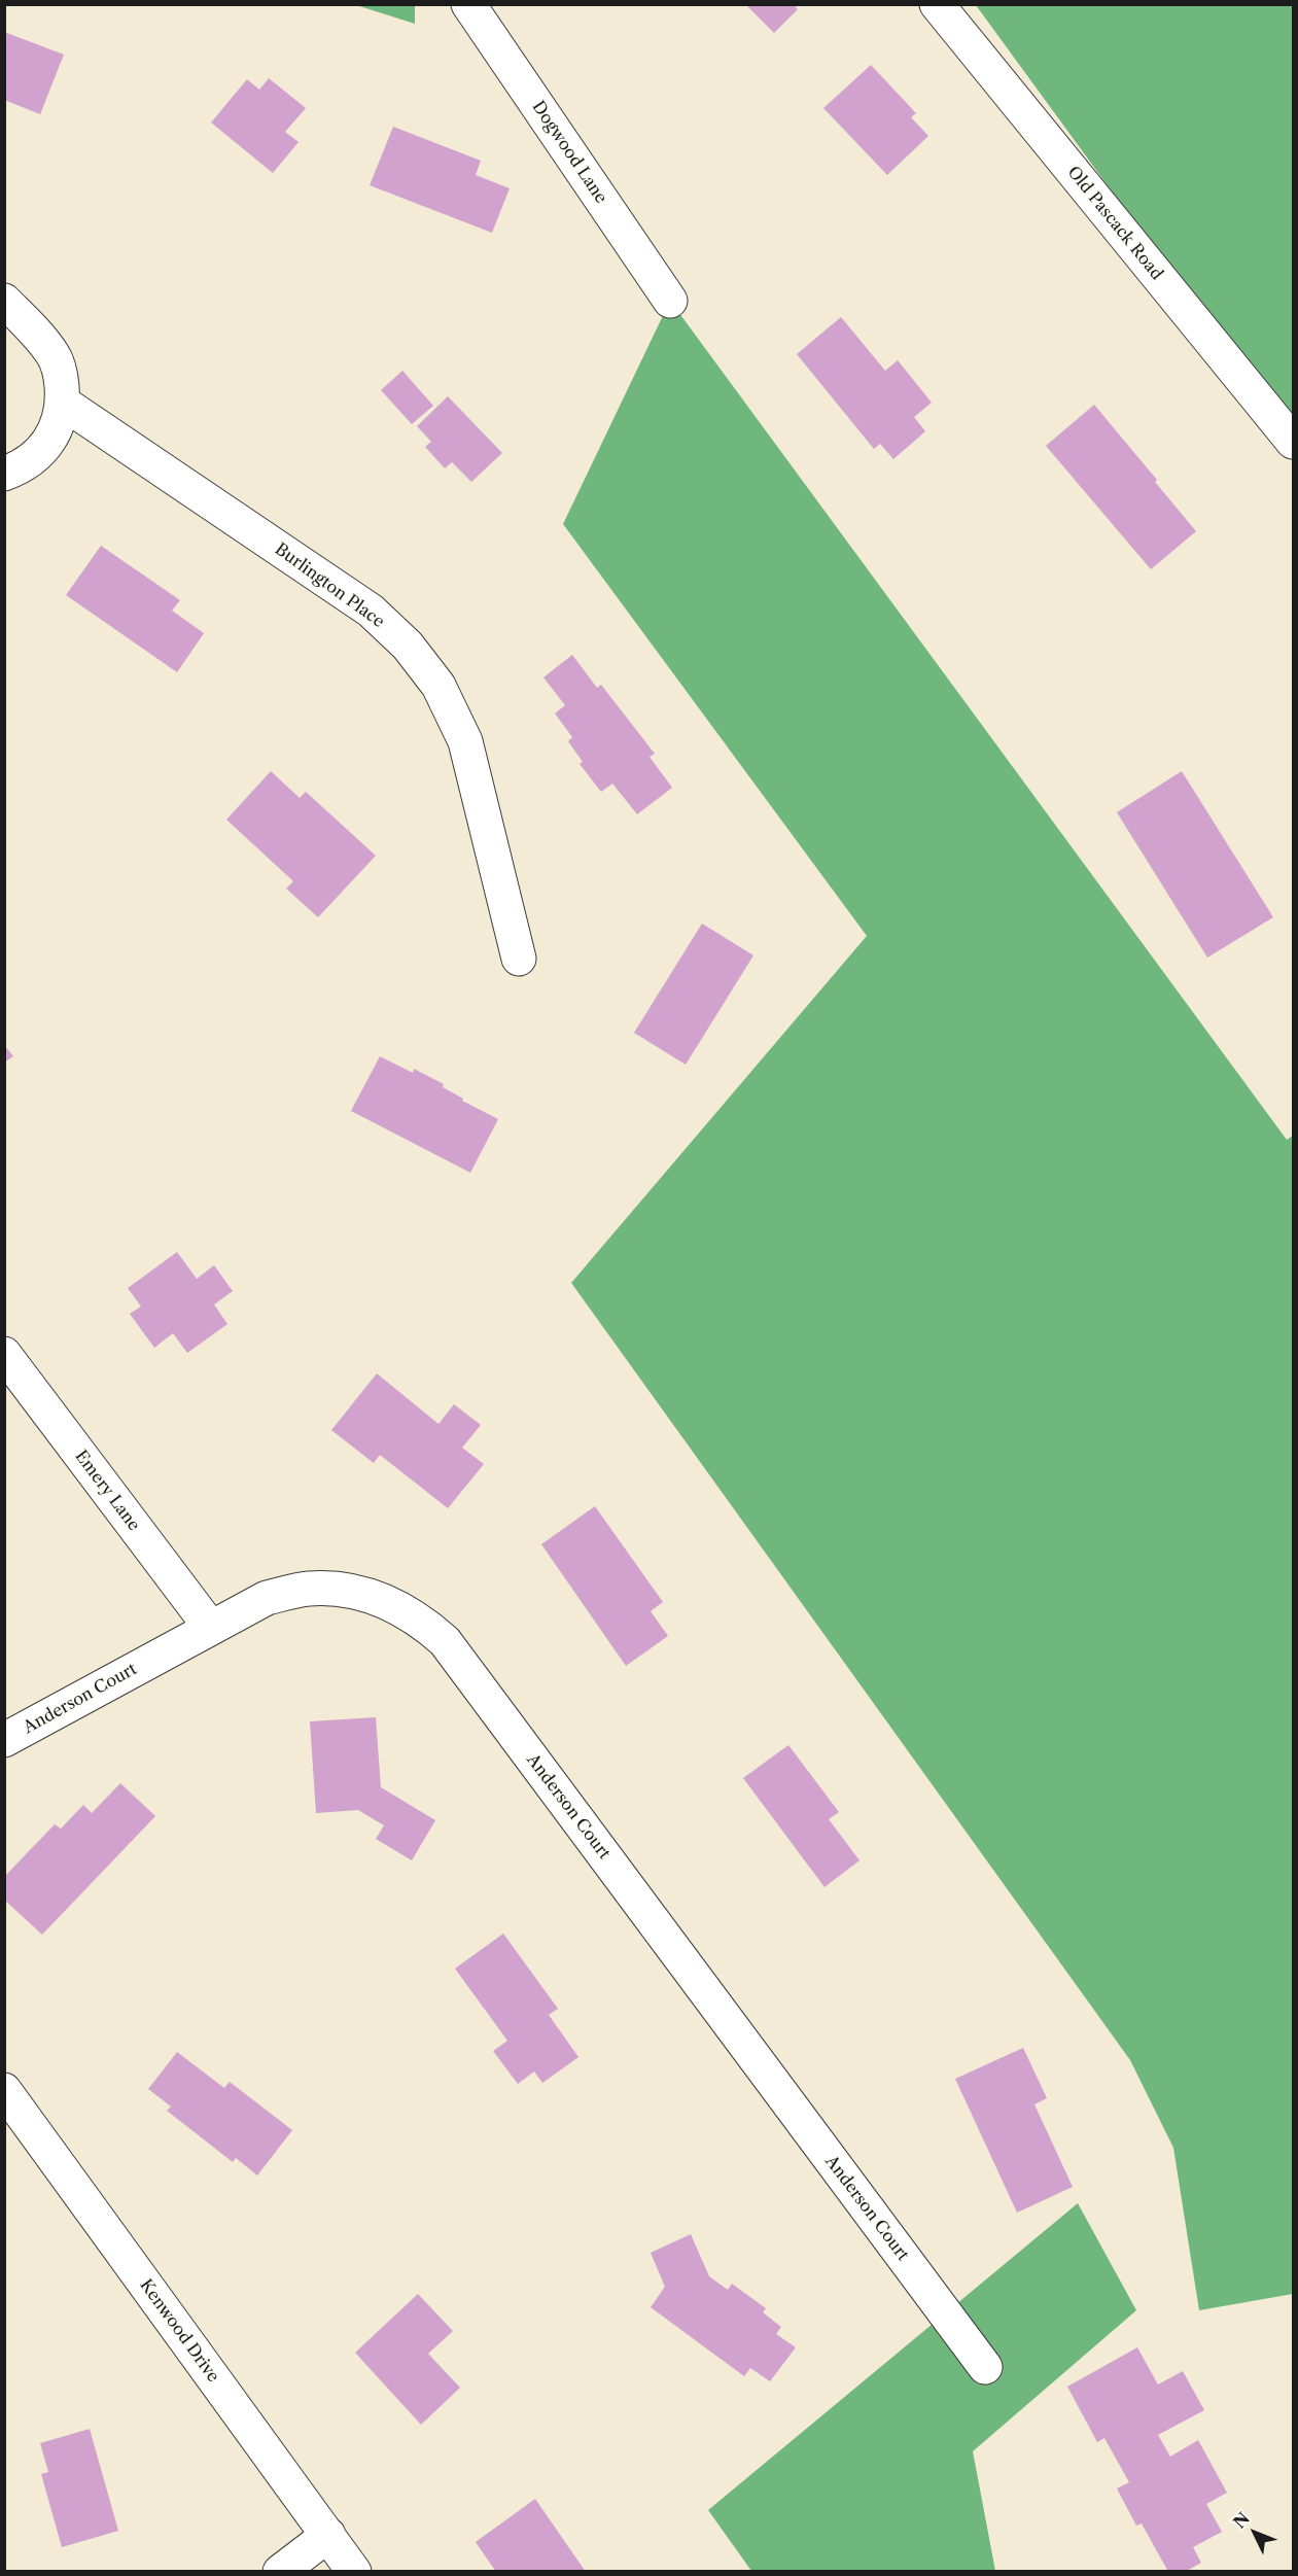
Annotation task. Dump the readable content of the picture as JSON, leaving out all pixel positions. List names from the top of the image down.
{
  "streets": {
    "street": [
      "Dogwood Lane",
      "Old Pascack Road",
      "Burlington Place",
      "Emery Lane",
      "Anderson Court",
      "Kenwood Drive"
    ]
  },
  "crossings": [
    ["Emery Lane", "Anderson Court"]
  ],
  "north": "top left"
}
